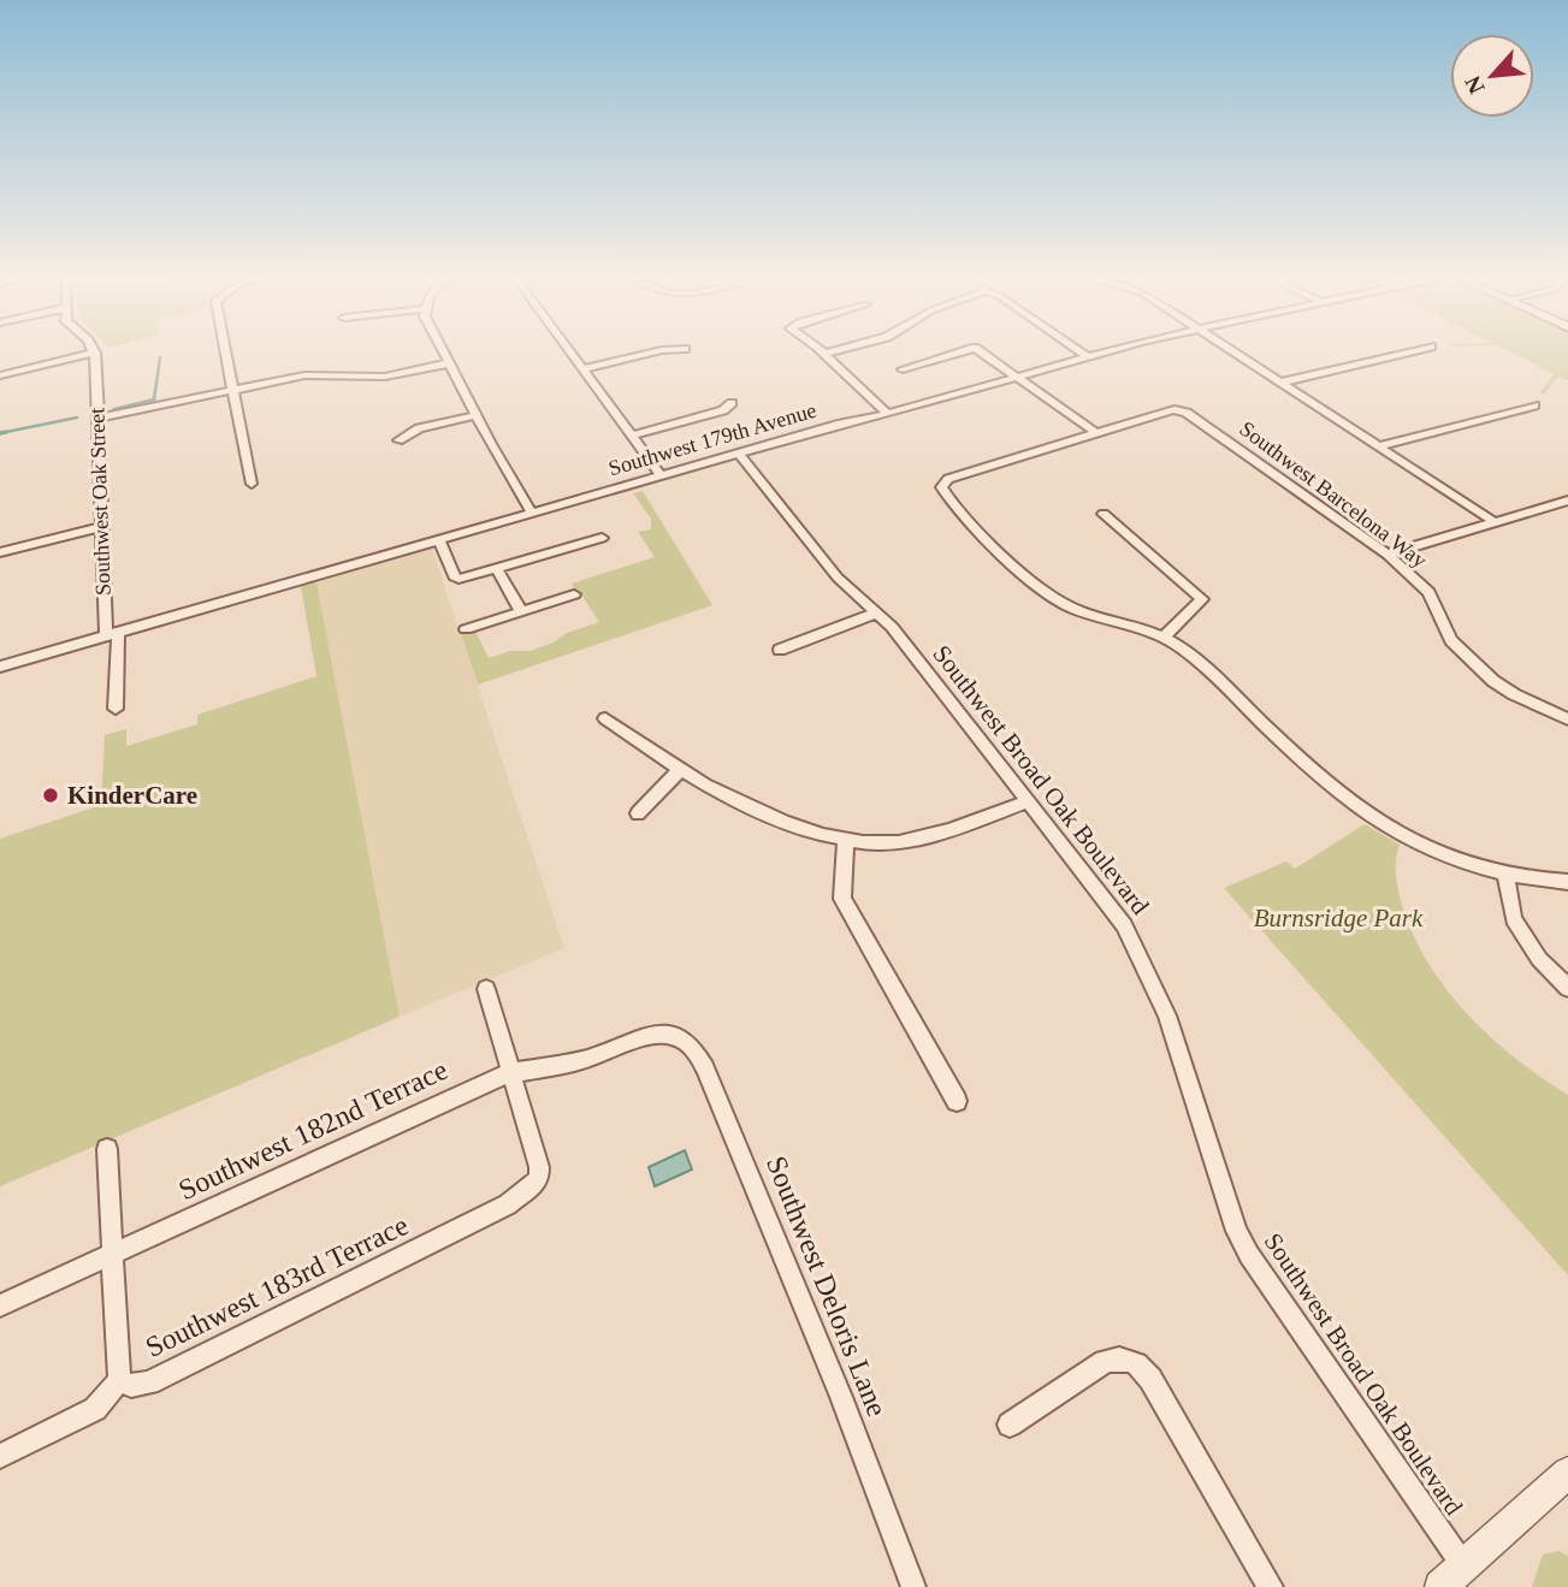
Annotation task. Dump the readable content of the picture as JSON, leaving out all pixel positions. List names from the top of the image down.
{
  "streets": {
    "street": [
      "Southwest 179th Avenue",
      "Southwest Barcelona Way",
      "Southwest Oak Street",
      "Southwest Broad Oak Boulevard",
      "Southwest 182nd Terrace",
      "Southwest 183rd Terrace",
      "Southwest Deloris Lane"
    ]
  },
  "crossings": [
    ["Southwest 179th Avenue", "Southwest Oak Street"],
    ["Southwest 179th Avenue", "Southwest Broad Oak Boulevard"],
    ["Southwest 182nd Terrace", "Southwest Deloris Lane"]
  ],
  "parks": ["Burnsridge Park"],
  "places": ["KinderCare"],
  "north": "bottom left"
}
